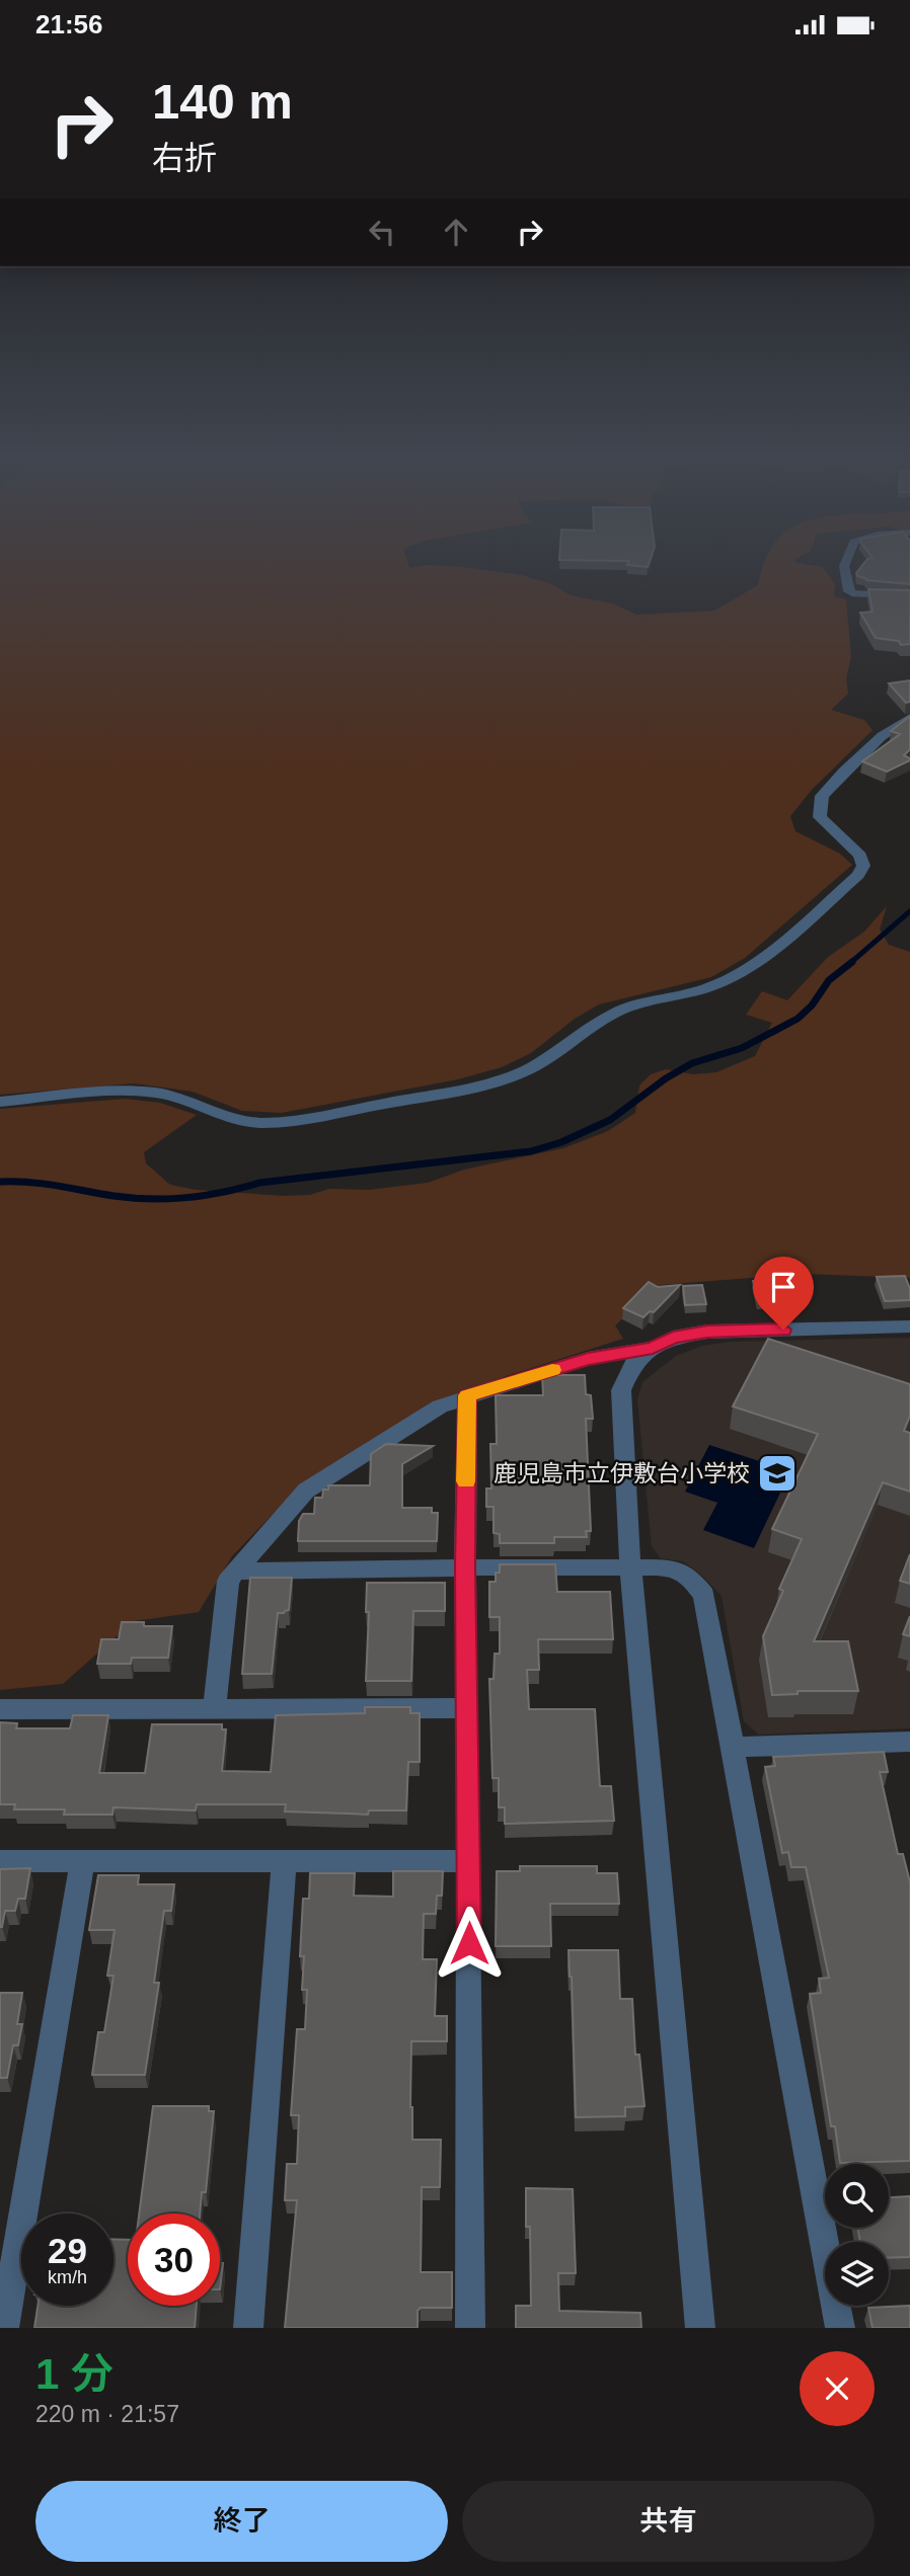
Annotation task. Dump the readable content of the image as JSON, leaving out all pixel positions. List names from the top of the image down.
{
  "places": {
    "school or university": ["鹿児島市立伊敷台小学校"]
  },
  "page": {
    "status": "21:56",
    "turn": ["140 m", "右折"],
    "speed": "29 km/h",
    "limit": "30",
    "heading": ["1 分", "220 m · 21:57"],
    "buttons": ["終了", "共有"]
  }
}
